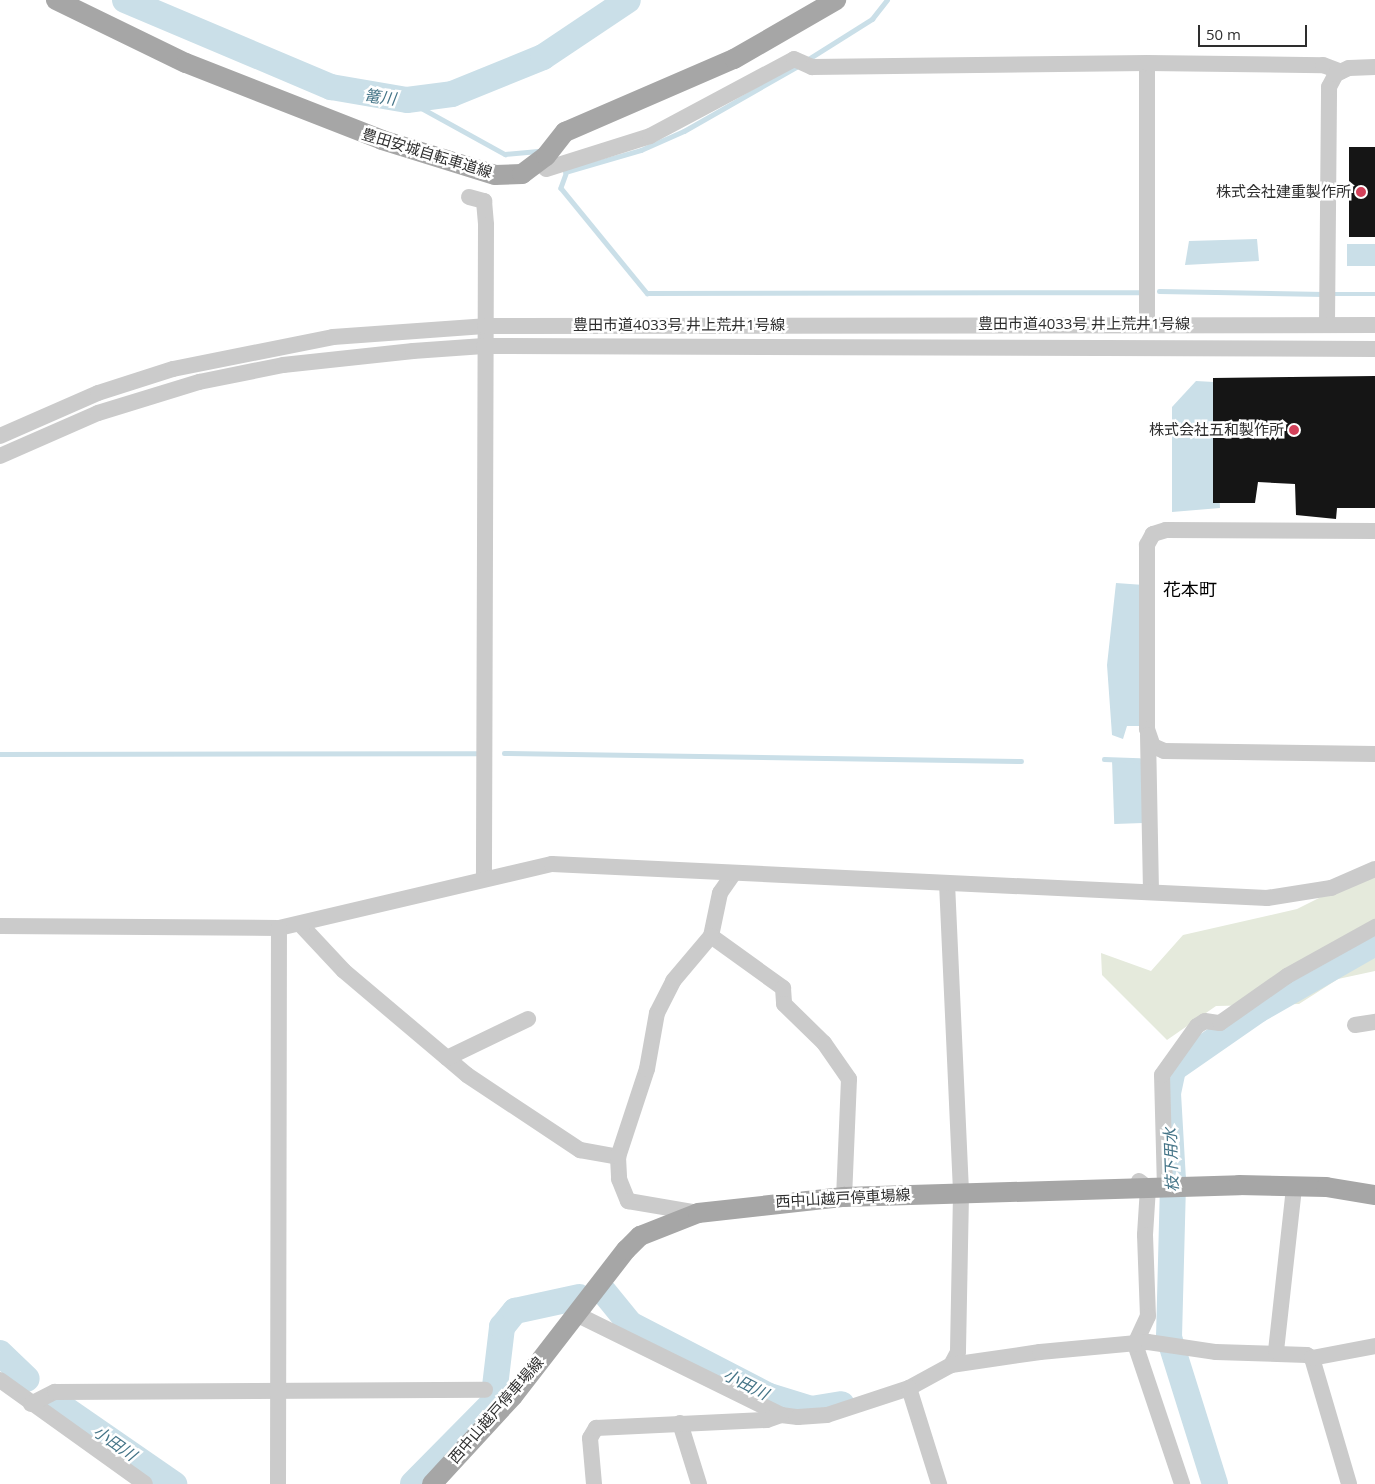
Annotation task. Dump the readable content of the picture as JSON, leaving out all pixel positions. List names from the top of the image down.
{
  "streets": {
    "main road": ["豊田安城自転車道線", "西中山越戸停車場線"],
    "street": ["豊田市道4033号 井上荒井1号線"]
  },
  "districts": ["花本町"],
  "water": ["篭川", "枝下用水", "小田川"],
  "places": ["株式会社建重製作所", "株式会社五和製作所"],
  "scale_bar": "50 m"
}
